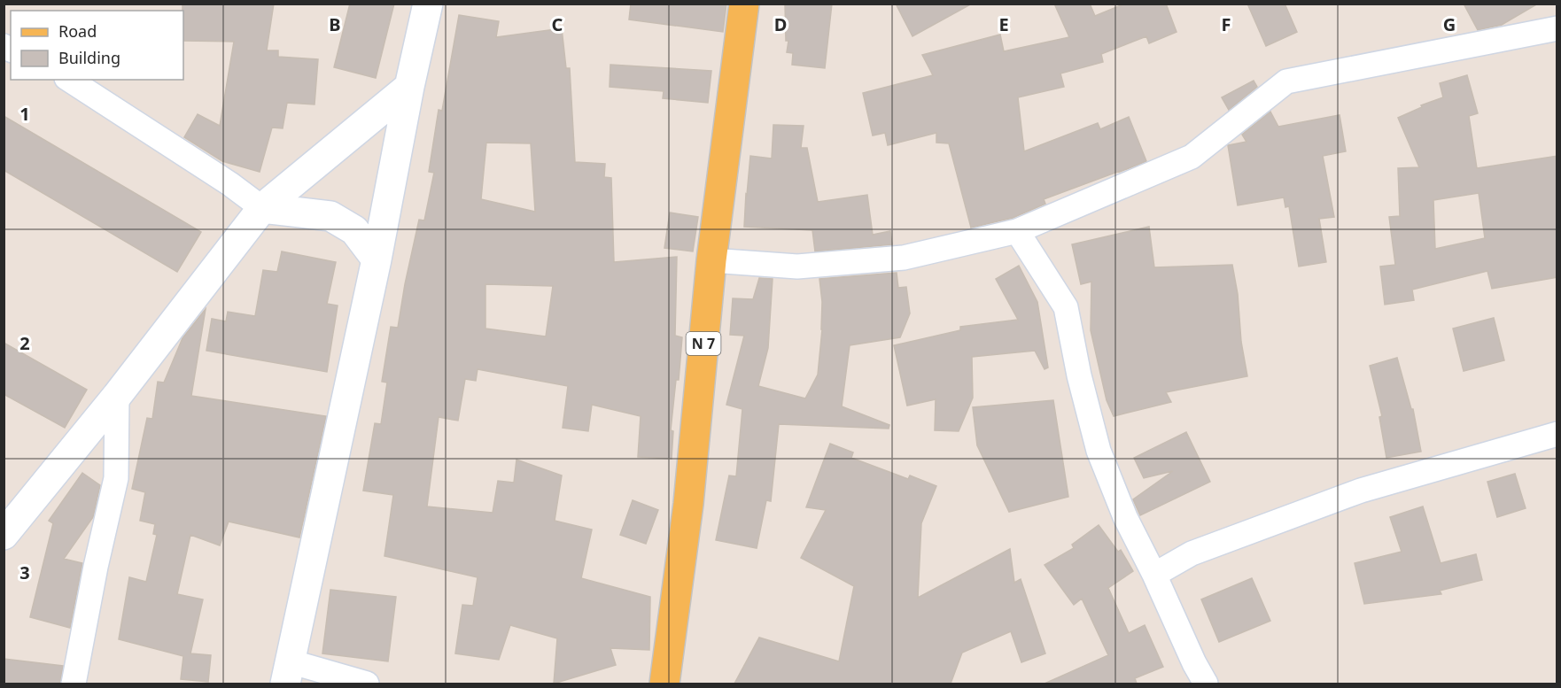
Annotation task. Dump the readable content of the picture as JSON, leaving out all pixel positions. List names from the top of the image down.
{
  "streets": {
    "main road": ["N 7"]
  },
  "legend": ["Road", "Building"],
  "grid": {
    "columns": [
      "B",
      "C",
      "D",
      "E",
      "F",
      "G"
    ],
    "rows": ["1", "2", "3"]
  }
}
